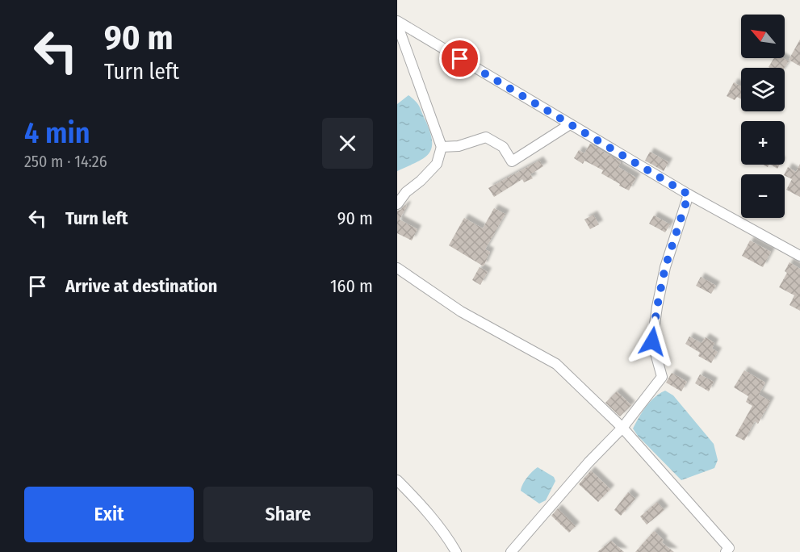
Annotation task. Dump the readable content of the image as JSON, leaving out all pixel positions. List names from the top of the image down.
{
  "north": "top left",
  "page": {
    "turn": ["90 m", "Turn left"],
    "map_buttons": ["+", "−"],
    "heading": ["4 min", "250 m · 14:26"],
    "list": [
      {
        "name": "Turn left",
        "value": "90 m"
      },
      {
        "name": "Arrive at destination",
        "value": "160 m"
      }
    ],
    "buttons": ["Exit", "Share"]
  }
}
